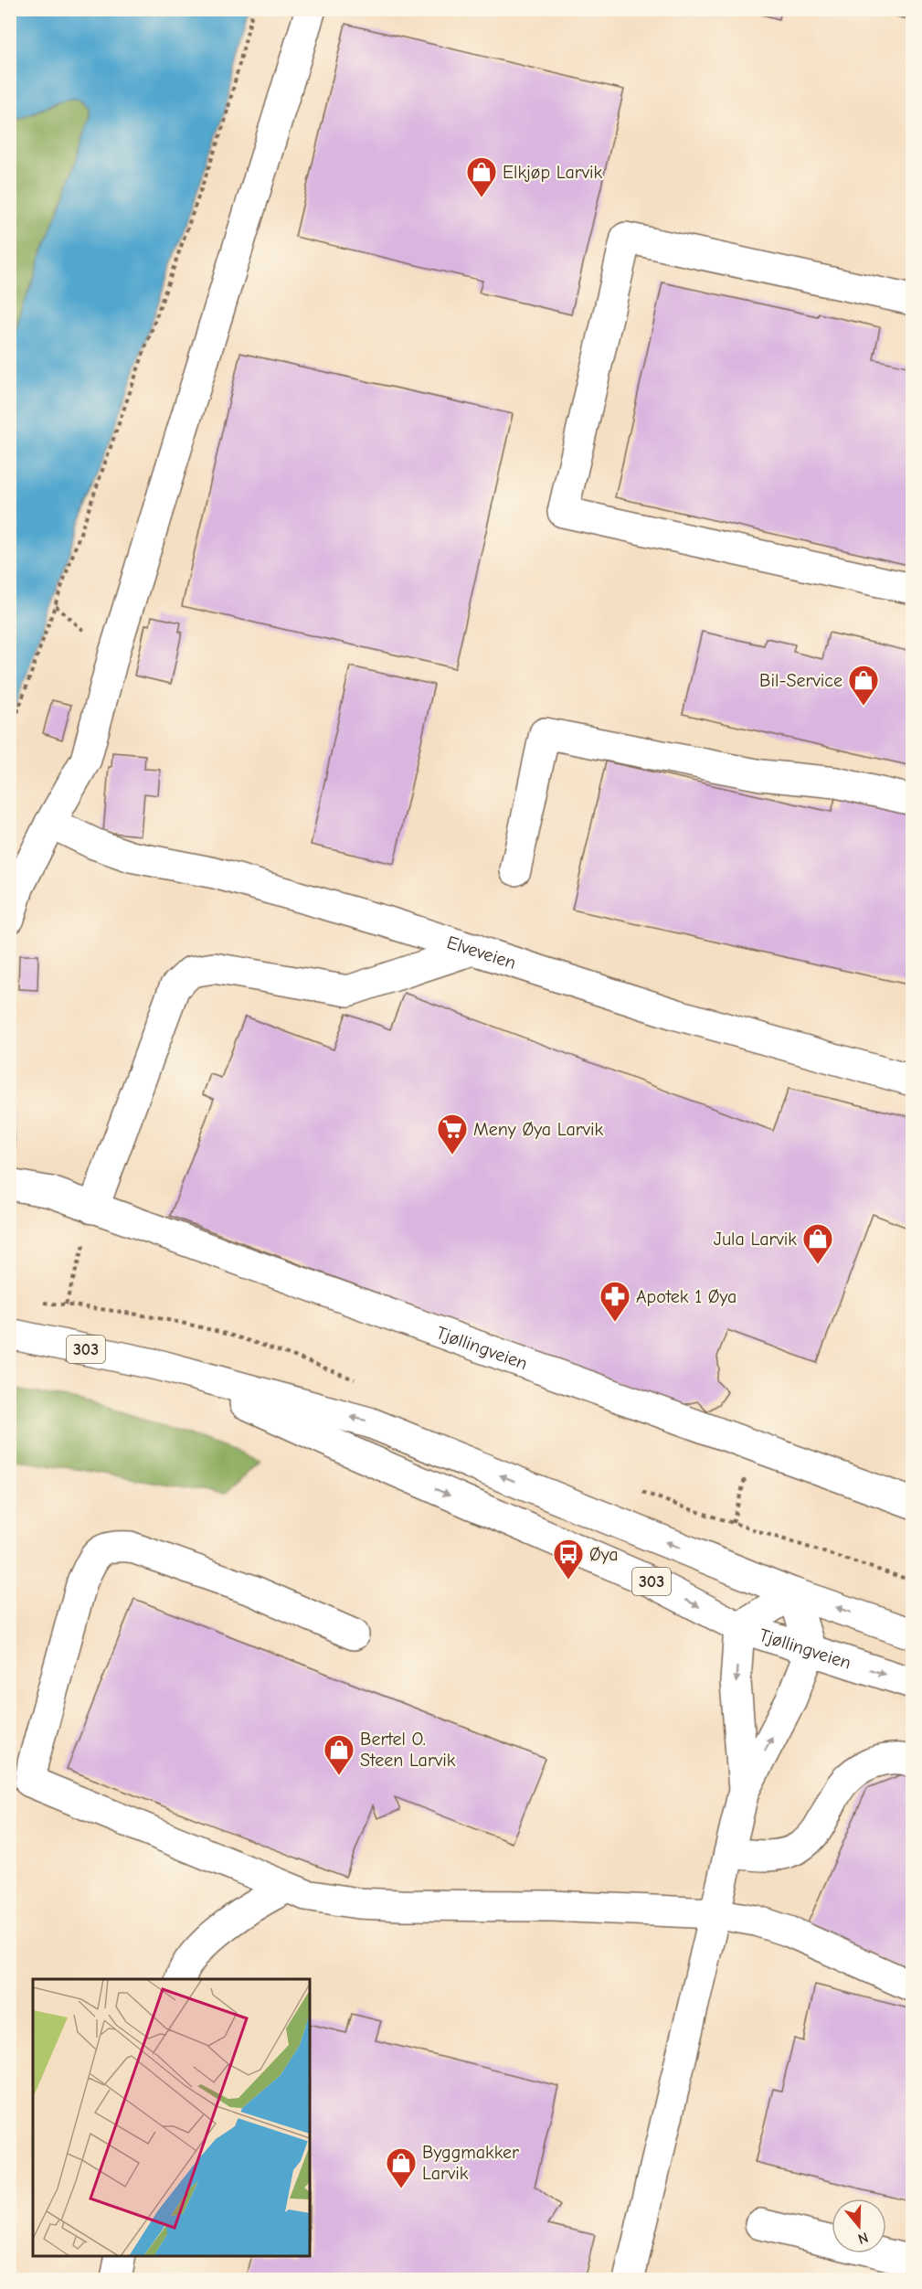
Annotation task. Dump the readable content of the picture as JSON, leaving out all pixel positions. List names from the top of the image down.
{
  "streets": {
    "main road": ["Elveveien", "Tjøllingveien", "303"]
  },
  "places": {
    "shop": [
      "Elkjøp Larvik",
      "Bil-Service",
      "Jula Larvik",
      "Bertel O. Steen Larvik",
      "Byggmakker Larvik"
    ],
    "supermarket": ["Meny Øya Larvik"],
    "pharmacy": ["Apotek 1 Øya"],
    "bus stop": ["Øya"]
  },
  "north": "bottom"
}
